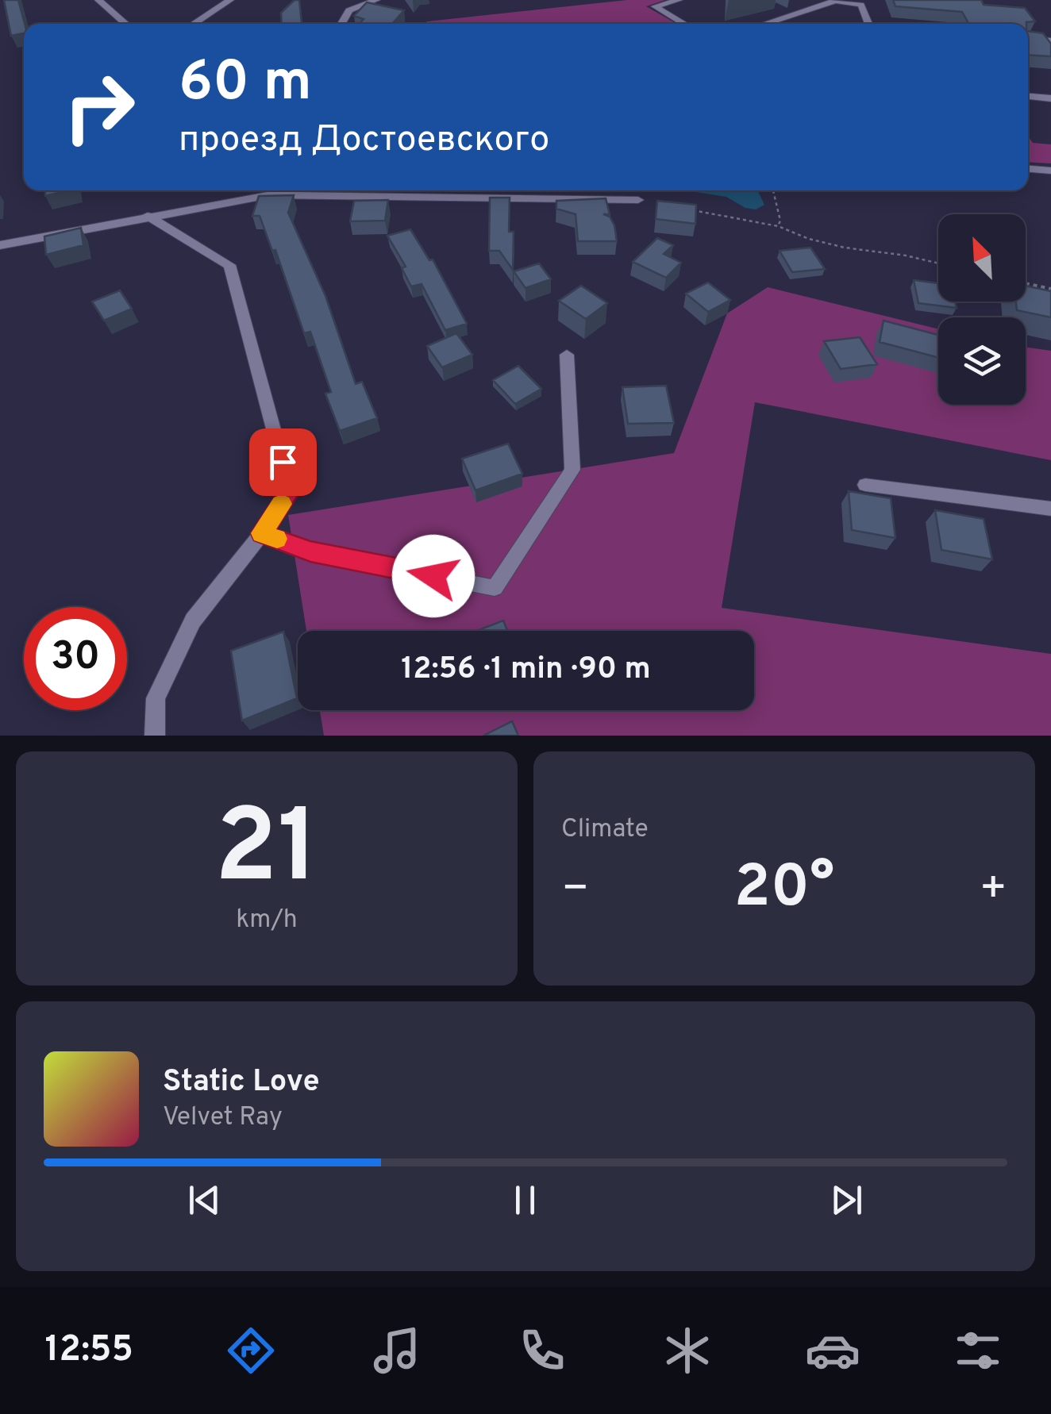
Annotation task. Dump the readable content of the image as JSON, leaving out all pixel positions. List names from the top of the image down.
{
  "north": "top left",
  "page": {
    "turn": ["60 m", "проезд Достоевского"],
    "limit": "30",
    "trip": "12:56 · 1 min · 90 m",
    "tile": [
      ["21", "km/h"],
      "Climate"
    ],
    "heat": ["−", "20°", "+"],
    "song": ["Static Love", "Velvet Ray"],
    "tabs": "12:55"
  }
}
